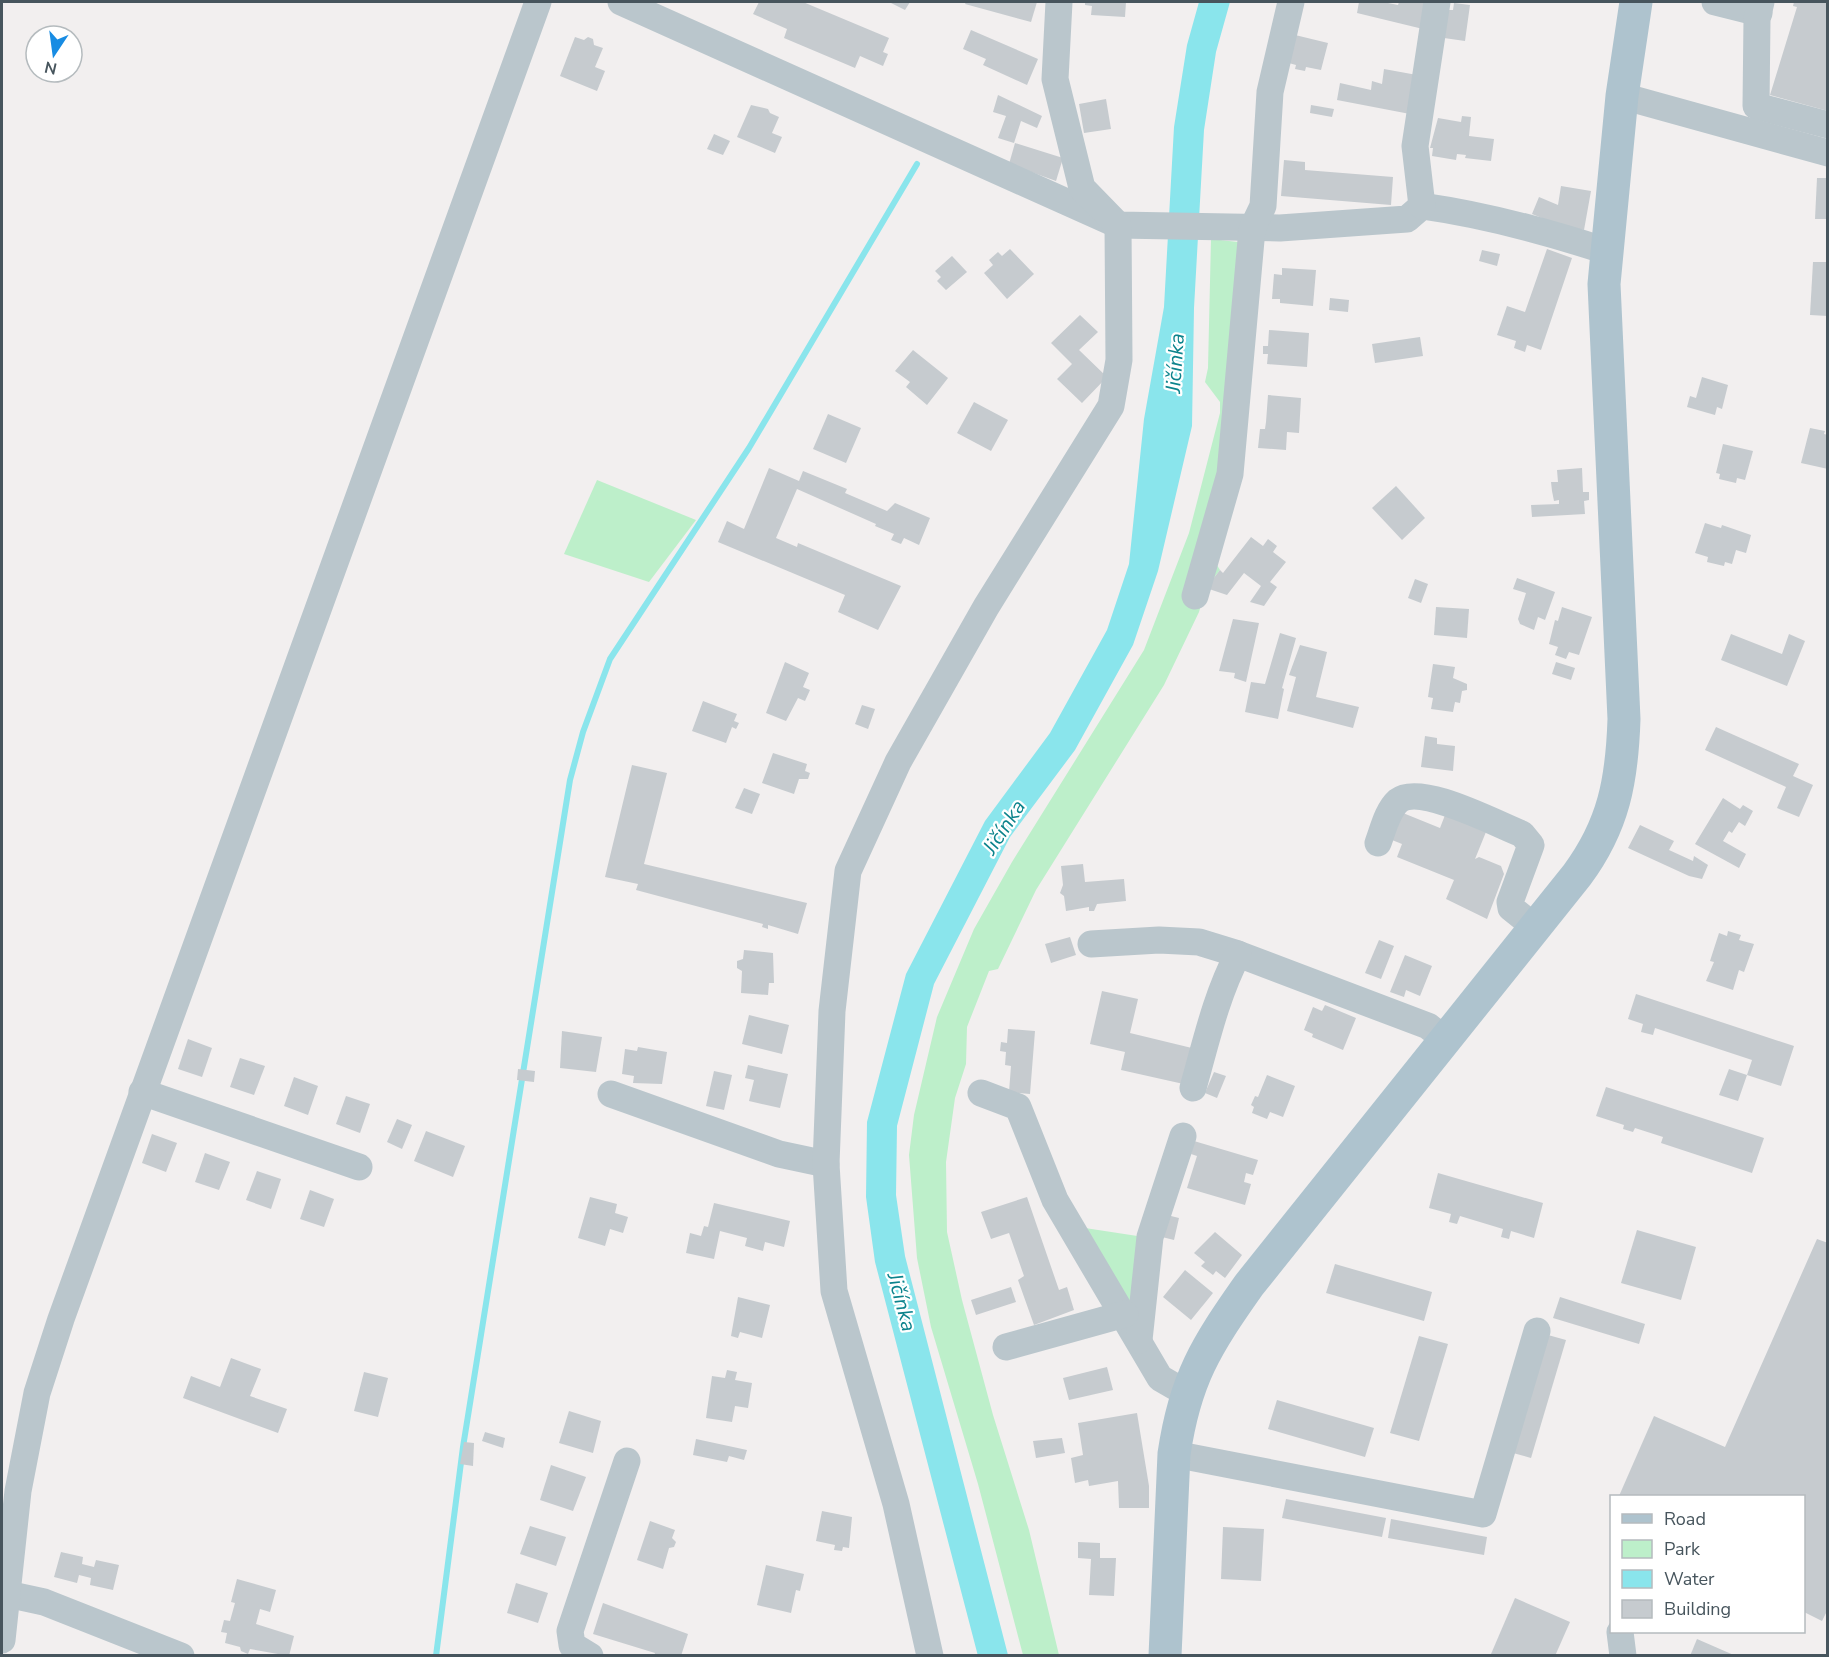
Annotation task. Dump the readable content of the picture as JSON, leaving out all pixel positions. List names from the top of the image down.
{
  "water": ["Jičínka"],
  "legend": [
    "Road",
    "Park",
    "Water",
    "Building"
  ],
  "north": "bottom"
}
